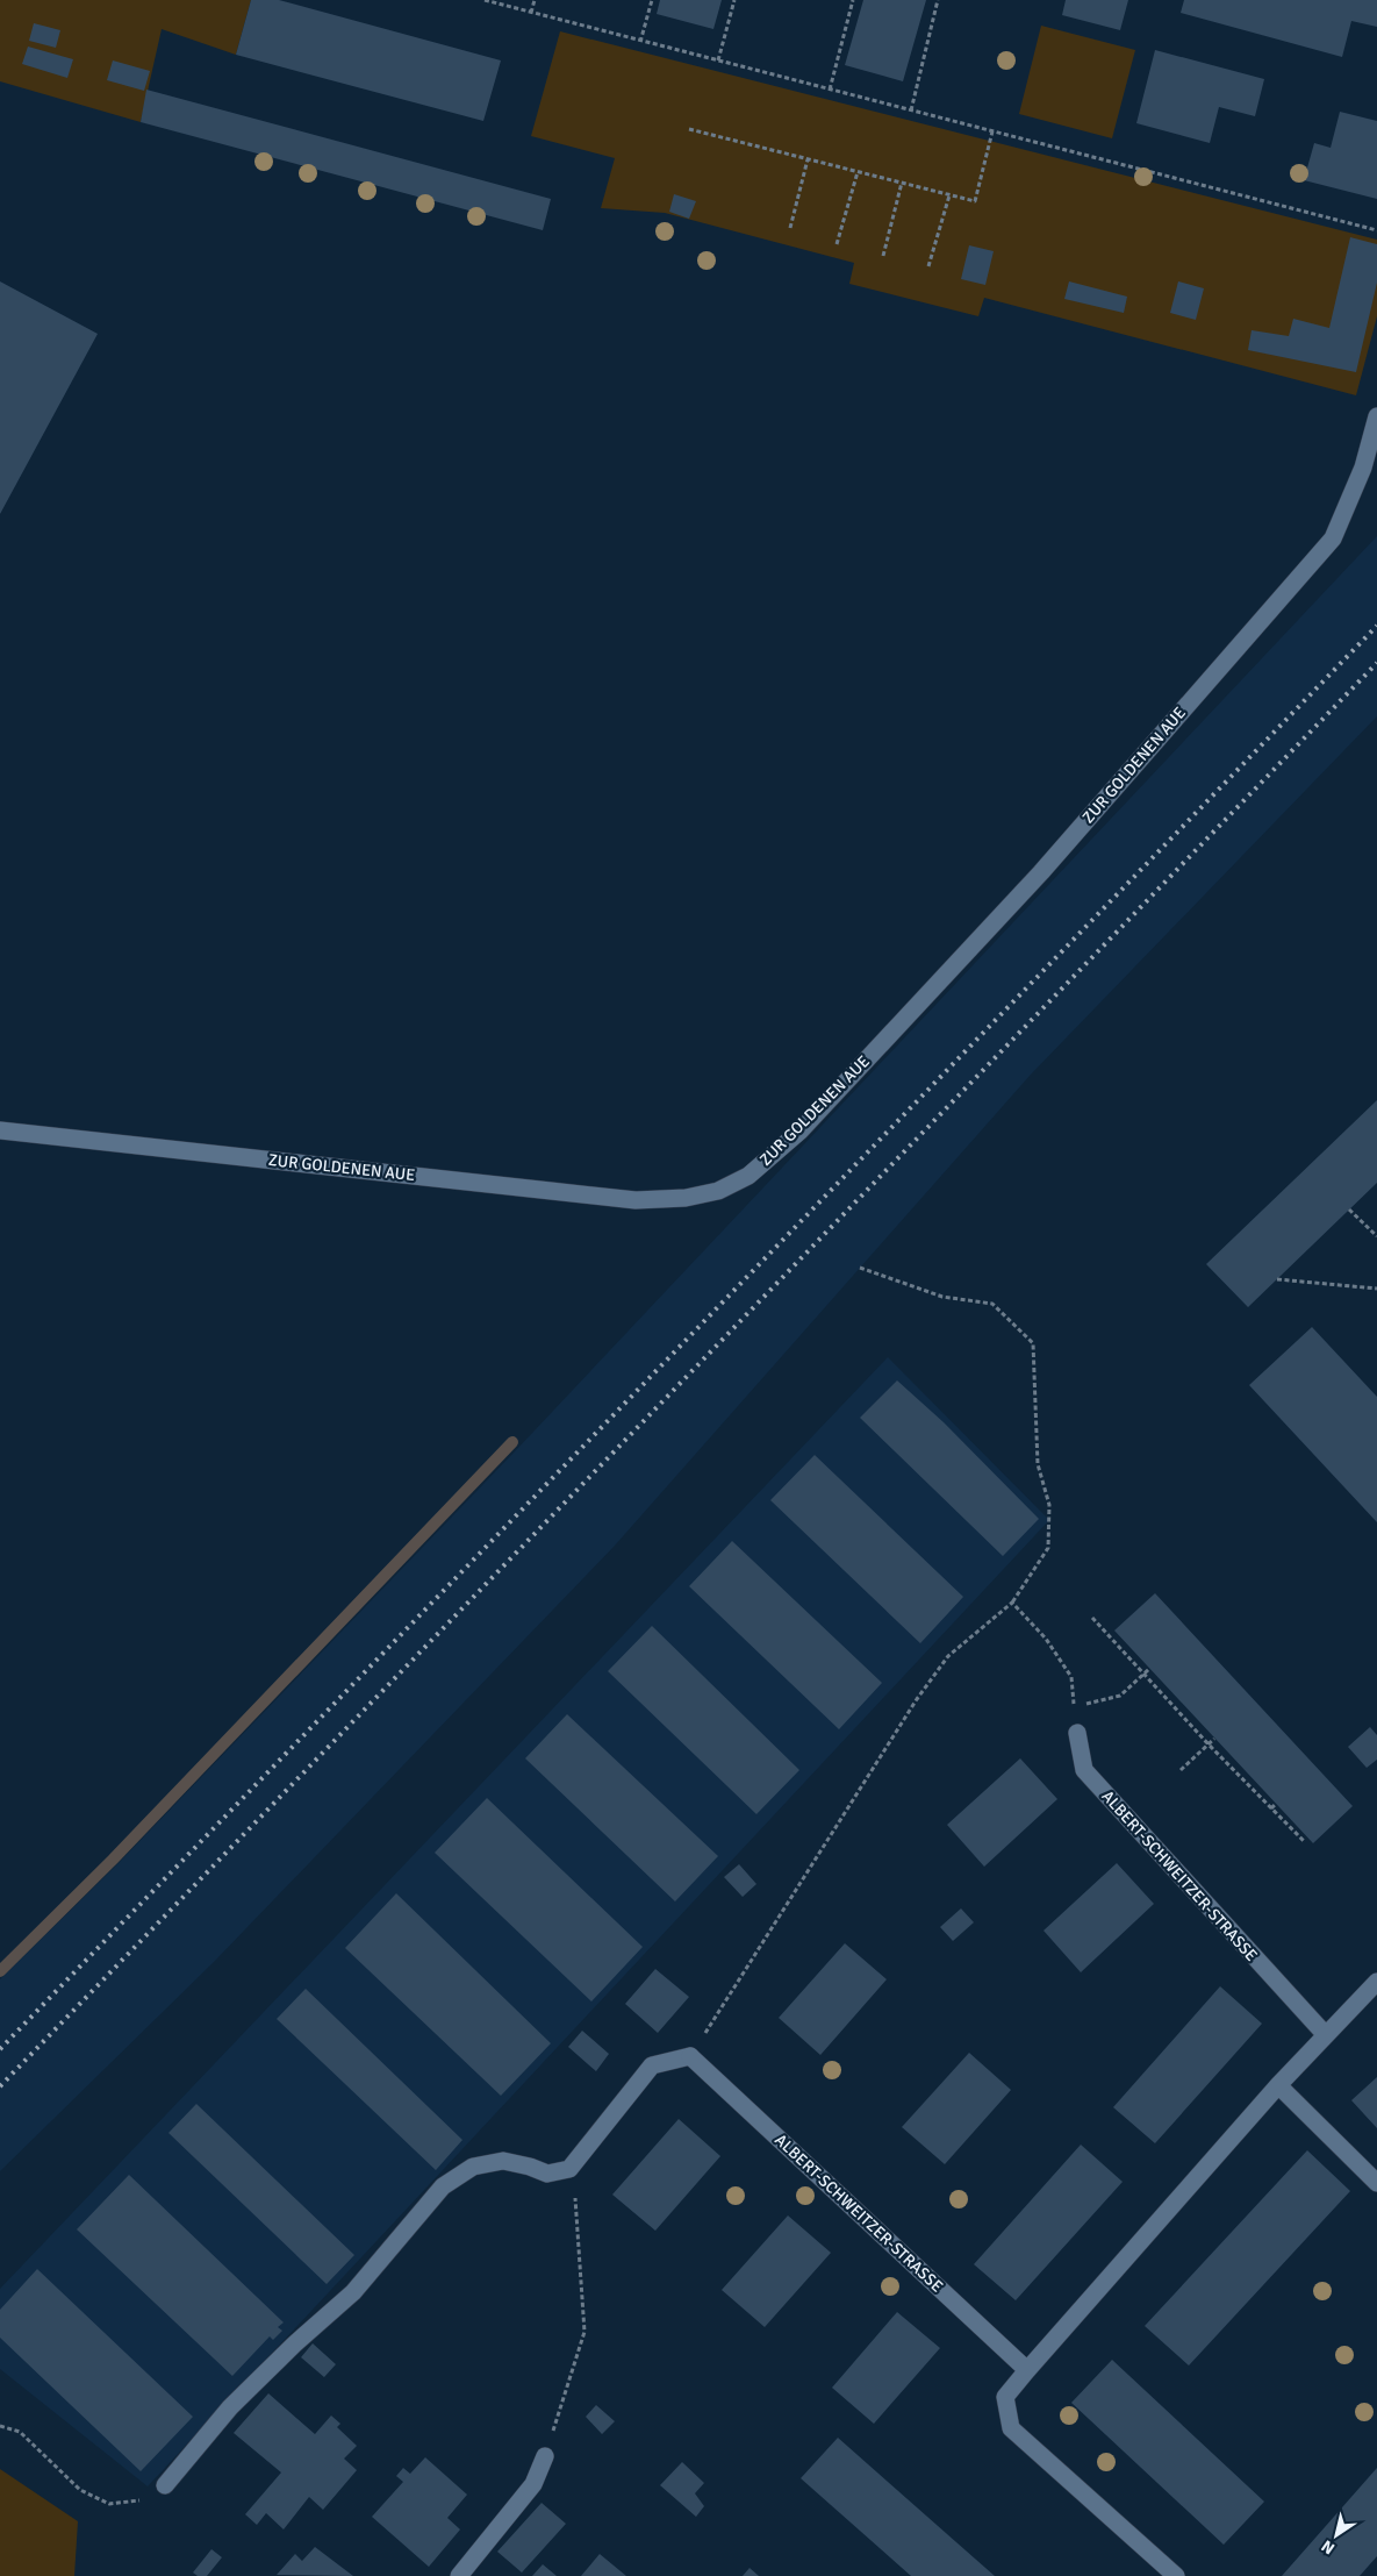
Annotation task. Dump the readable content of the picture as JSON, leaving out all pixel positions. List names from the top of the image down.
{
  "streets": {
    "street": ["ZUR GOLDENEN AUE", "ALBERT-SCHWEITZER-STRASSE"]
  },
  "north": "bottom left"
}
